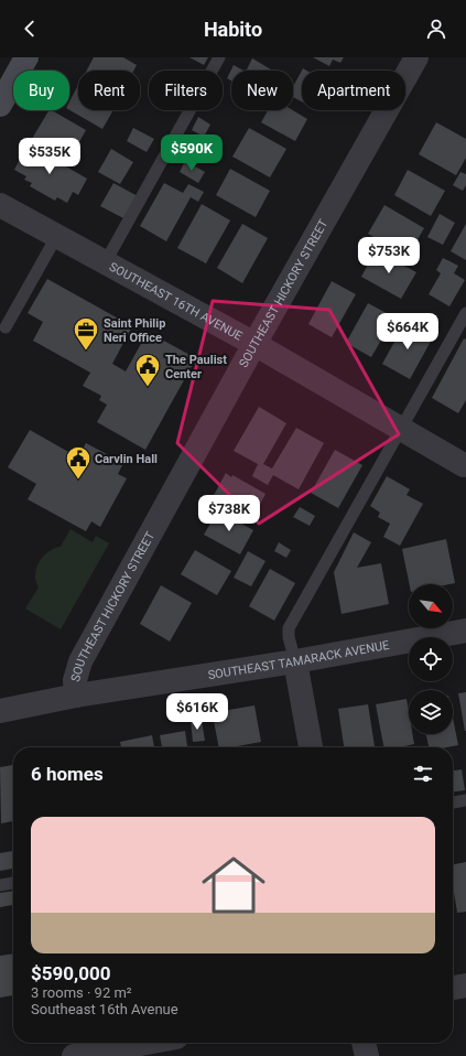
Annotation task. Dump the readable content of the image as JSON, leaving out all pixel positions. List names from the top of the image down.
{
  "streets": {
    "street": ["SOUTHEAST HICKORY STREET", "SOUTHEAST 16TH AVENUE", "SOUTHEAST TAMARACK AVENUE"]
  },
  "crossings": [
    ["SOUTHEAST HICKORY STREET", "SOUTHEAST 16TH AVENUE"],
    ["SOUTHEAST HICKORY STREET", "SOUTHEAST TAMARACK AVENUE"]
  ],
  "places": {
    "office": ["Saint Philip Neri Office"],
    "public building": ["The Paulist Center", "Carvlin Hall"]
  },
  "north": "bottom right",
  "page": {
    "header": "Habito",
    "chip": [
      "Buy",
      "Rent",
      "Filters",
      "New",
      "Apartment"
    ],
    "price": [
      "$590K",
      "$535K",
      "$753K",
      "$664K",
      "$738K",
      "$616K"
    ],
    "heading": "6 homes",
    "list": [
      {
        "name": "$590,000",
        "note": "3 rooms · 92 m² · Southeast 16th Avenue"
      }
    ]
  }
}
